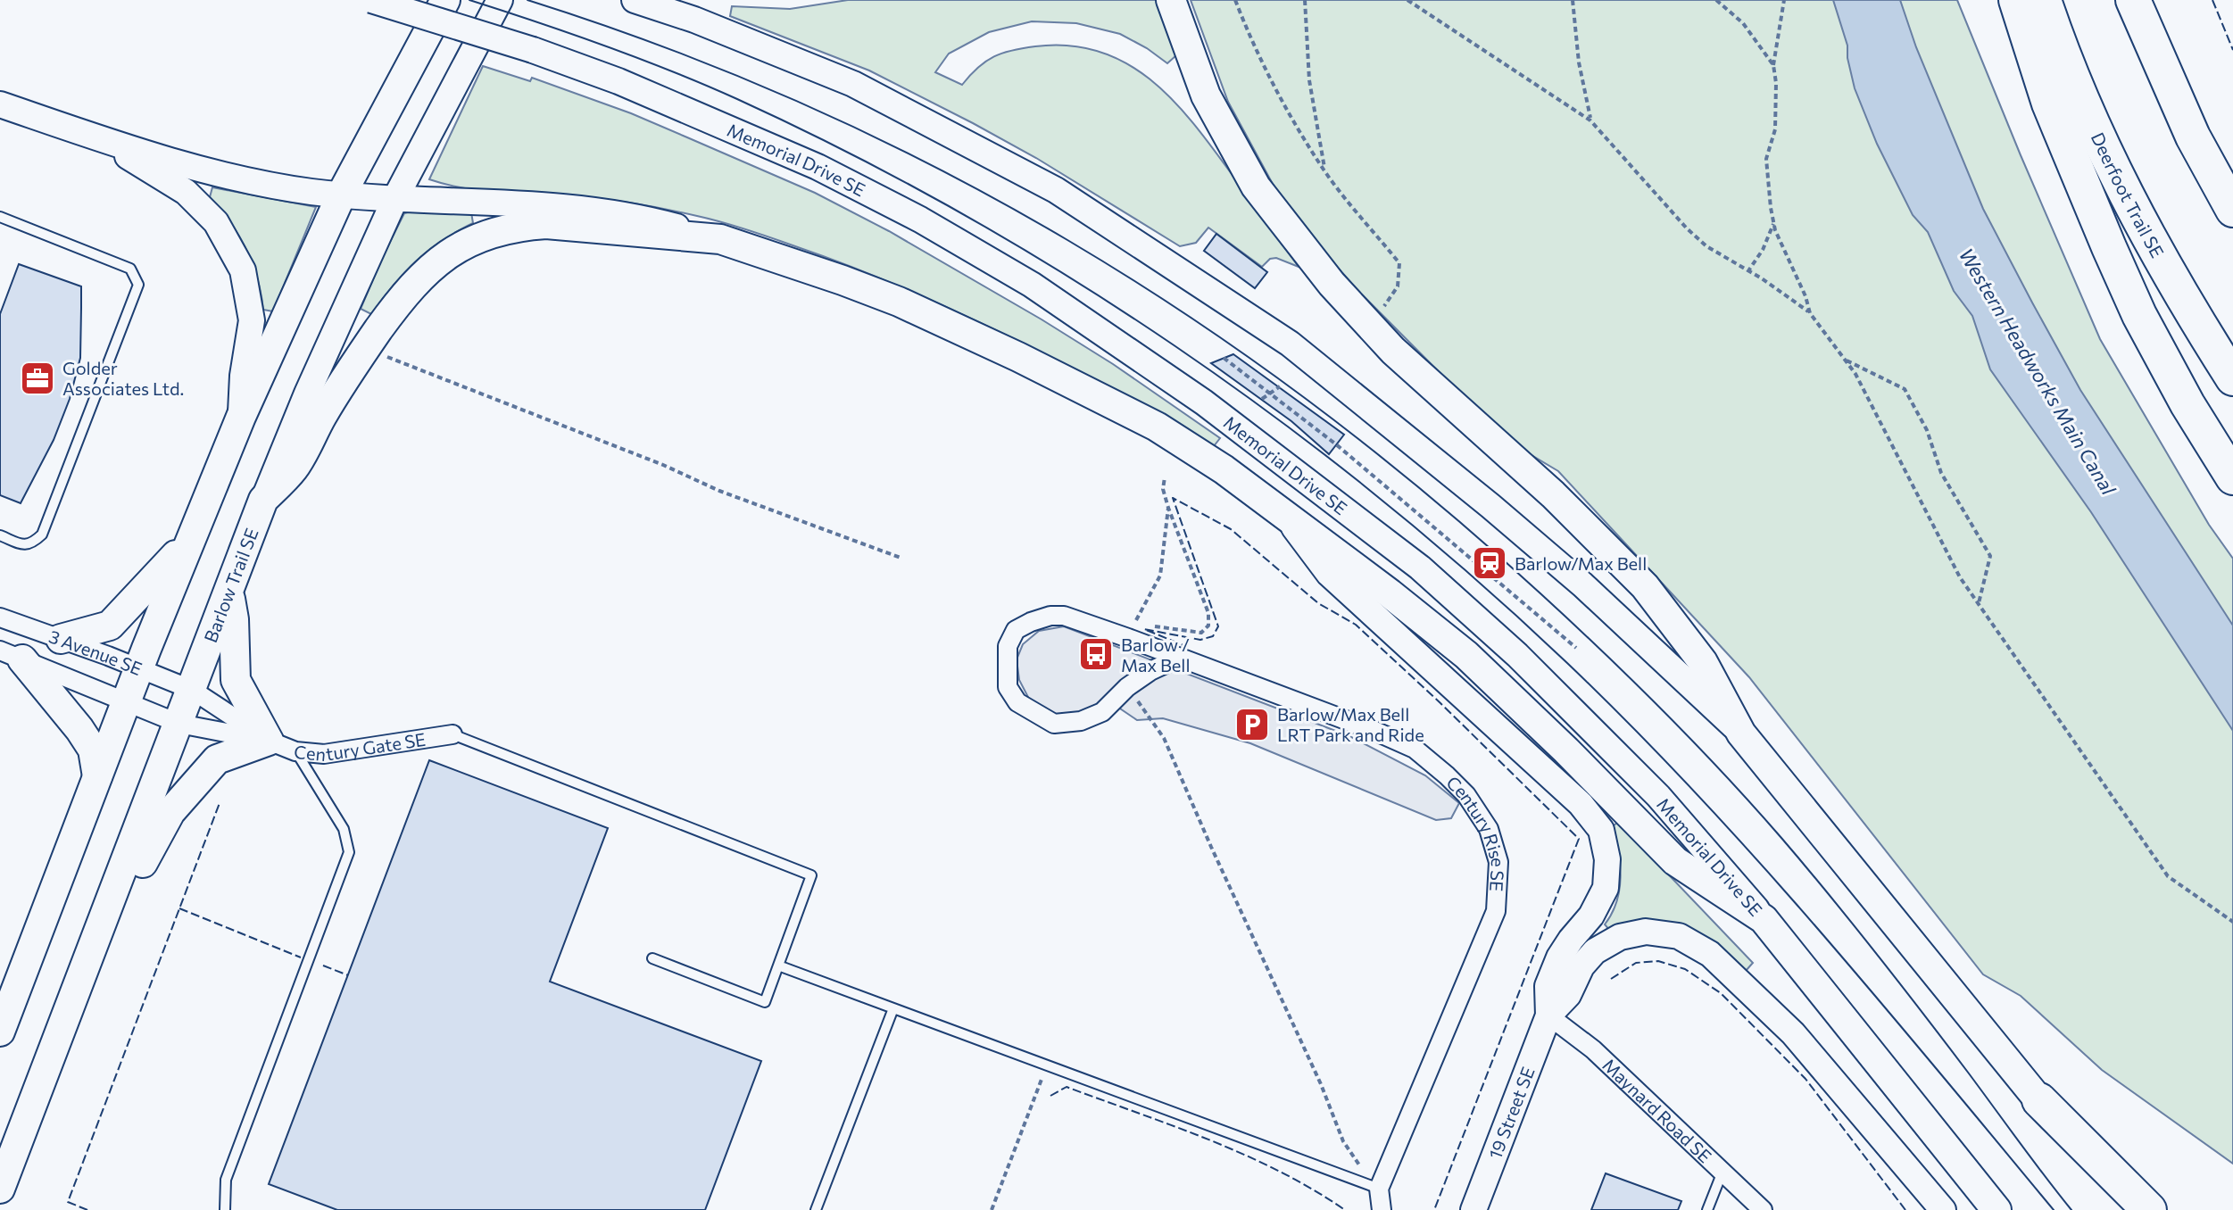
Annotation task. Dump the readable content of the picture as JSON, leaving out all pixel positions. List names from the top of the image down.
{
  "streets": {
    "highway": ["Deerfoot Trail SE"],
    "main road": ["Memorial Drive SE", "Barlow Trail SE", "19 Street SE"],
    "street": [
      "3 Avenue SE",
      "Century Gate SE",
      "Century Rise SE",
      "Maynard Road SE"
    ]
  },
  "crossings": [
    ["Barlow Trail SE", "3 Avenue SE"],
    ["Barlow Trail SE", "Century Gate SE"],
    ["3 Avenue SE", "Century Gate SE"],
    ["Maynard Road SE", "19 Street SE"]
  ],
  "water": ["Western Headworks Main Canal"],
  "places": {
    "office": ["Golder Associates Ltd."],
    "station": ["Barlow/Max Bell"],
    "bus stop": ["Barlow / Max Bell"],
    "parking": ["Barlow/Max Bell LRT Park and Ride"]
  }
}
